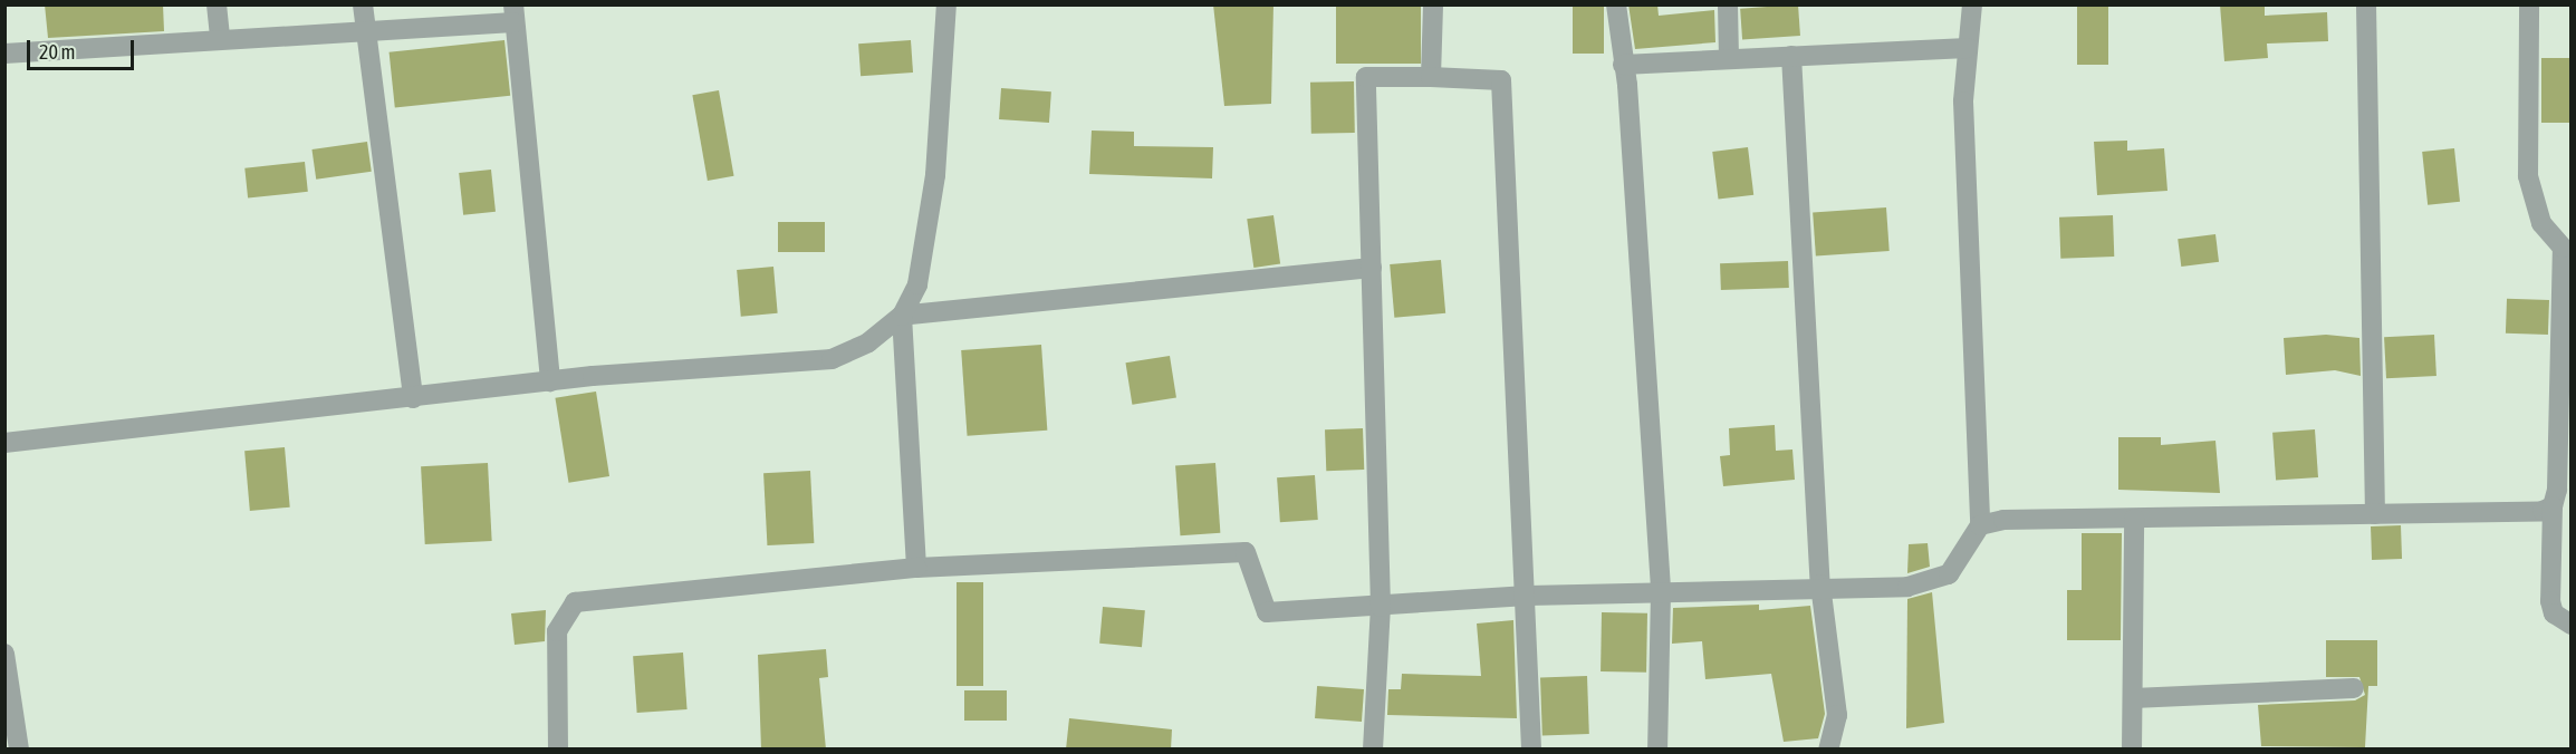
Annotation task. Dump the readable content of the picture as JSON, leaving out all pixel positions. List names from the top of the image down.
{
  "scale_bar": "20 m"
}
